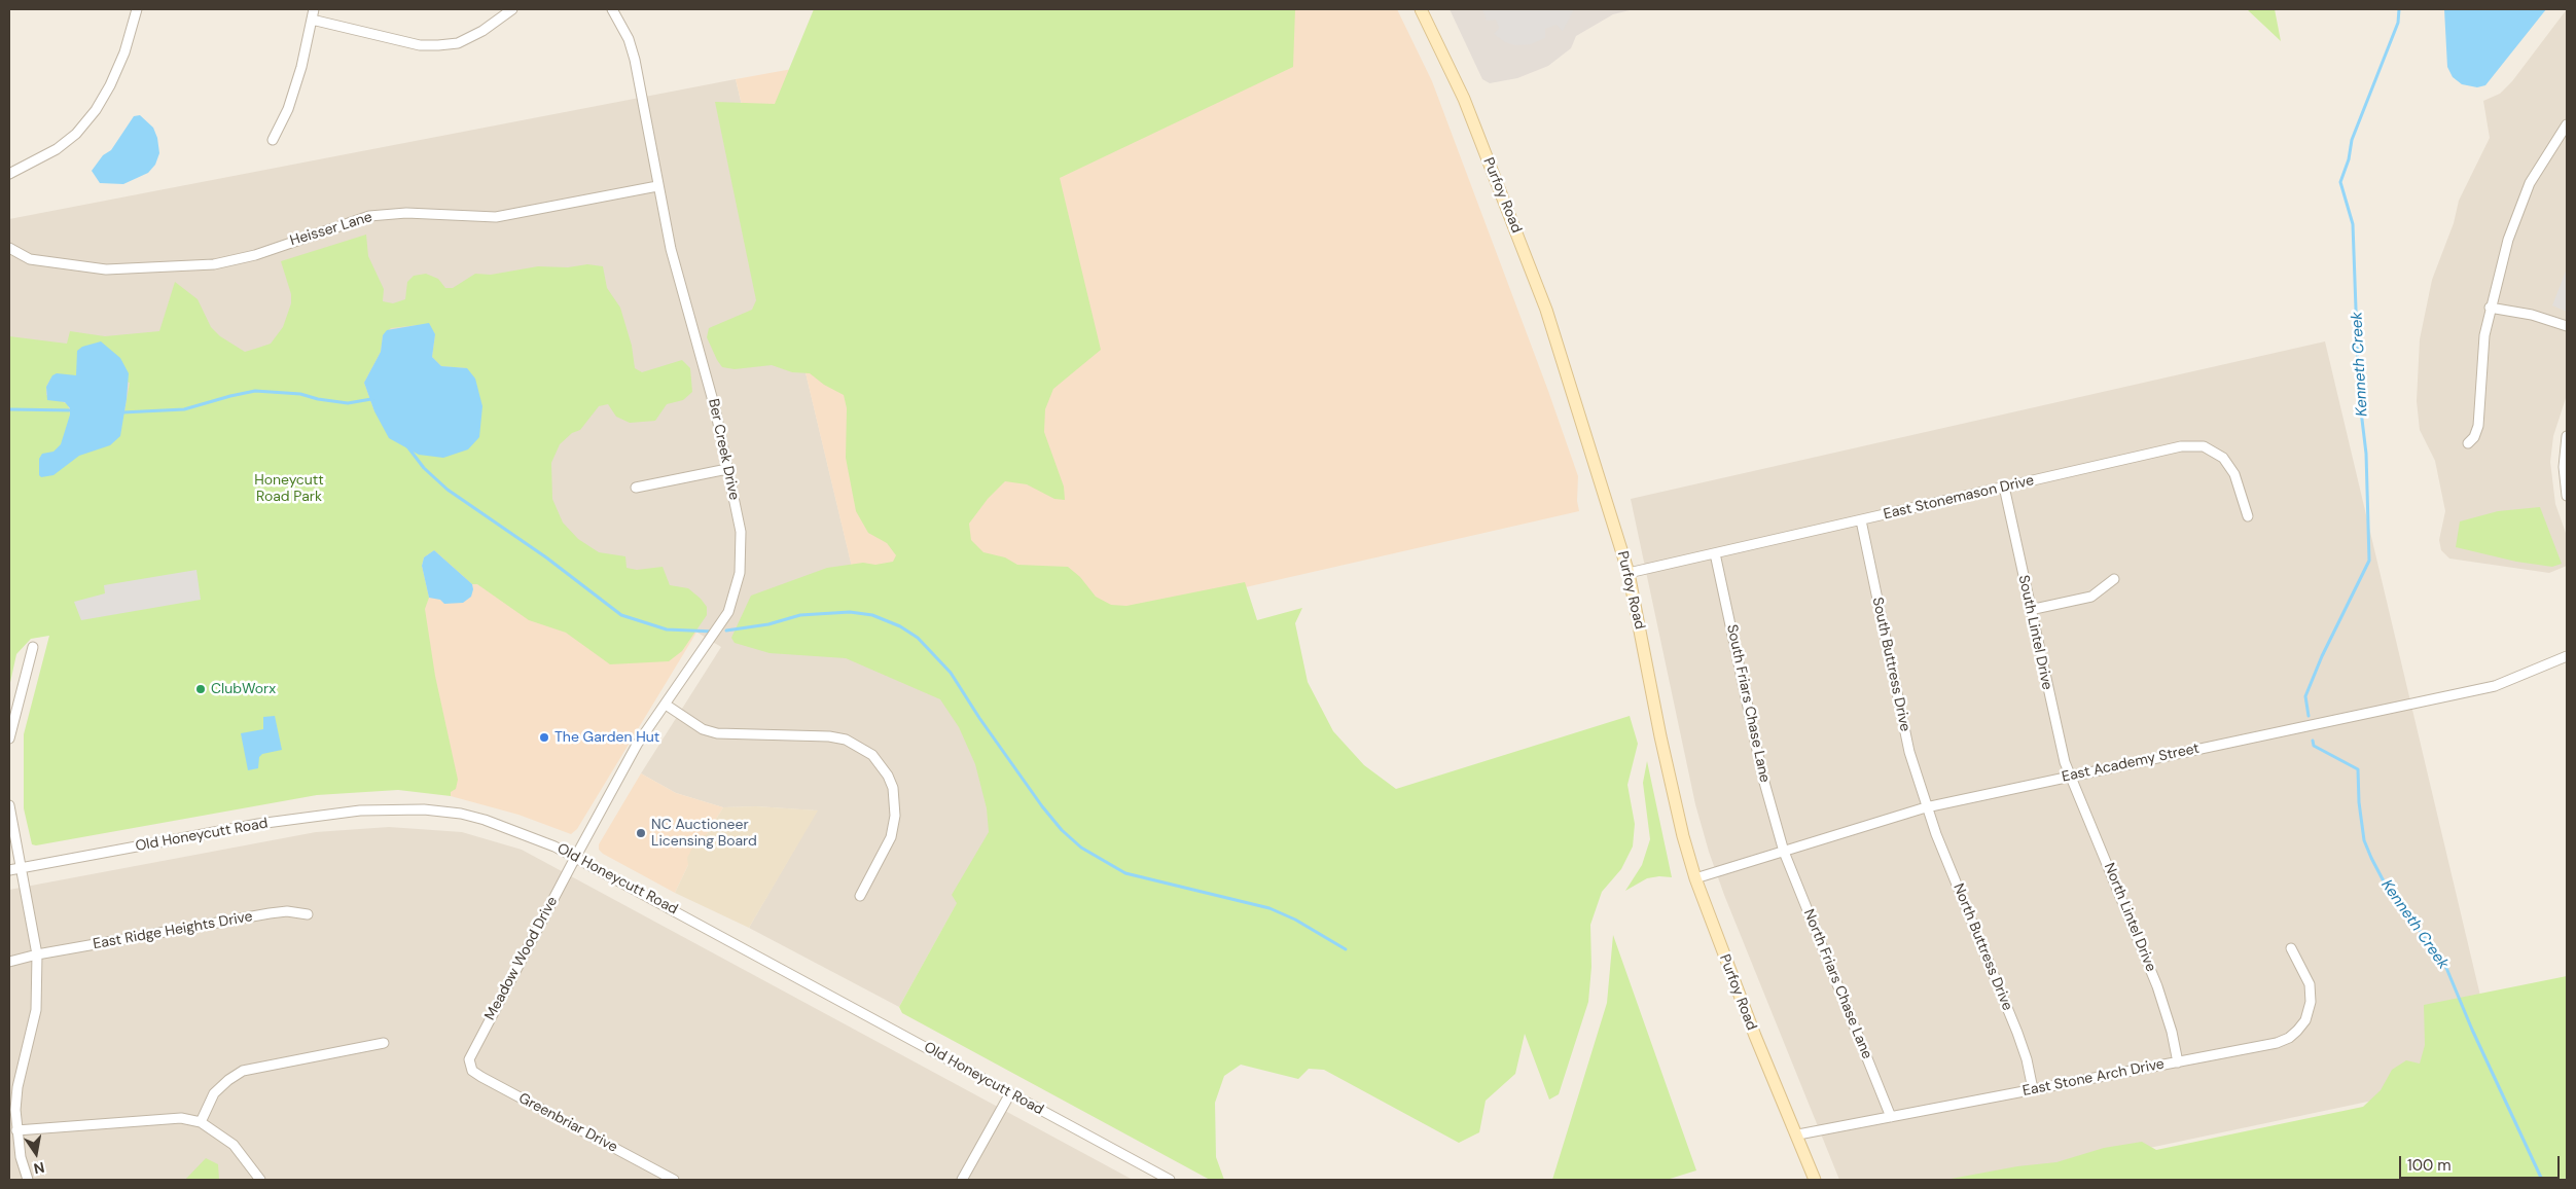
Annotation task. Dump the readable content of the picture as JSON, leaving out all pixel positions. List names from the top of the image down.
{
  "streets": {
    "street": [
      "Purfoy Road",
      "Heisser Lane",
      "Ber Creek Drive",
      "East Stonemason Drive",
      "South Lintel Drive",
      "South Buttress Drive",
      "South Friars Chase Lane",
      "East Academy Street",
      "Old Honeycutt Road",
      "North Lintel Drive",
      "East Ridge Heights Drive",
      "North Buttress Drive",
      "Meadow Wood Drive",
      "North Friars Chase Lane",
      "East Stone Arch Drive",
      "Greenbriar Drive"
    ]
  },
  "crossings": [
    ["Purfoy Road", "East Stonemason Drive"],
    ["Purfoy Road", "East Academy Street"],
    ["Purfoy Road", "East Stone Arch Drive"],
    ["Heisser Lane", "Ber Creek Drive"],
    ["Ber Creek Drive", "Old Honeycutt Road"],
    ["Ber Creek Drive", "Meadow Wood Drive"],
    ["East Stonemason Drive", "South Lintel Drive"],
    ["East Stonemason Drive", "South Buttress Drive"],
    ["East Stonemason Drive", "South Friars Chase Lane"],
    ["South Lintel Drive", "East Academy Street"],
    ["South Lintel Drive", "North Lintel Drive"],
    ["South Buttress Drive", "East Academy Street"],
    ["South Buttress Drive", "North Buttress Drive"],
    ["South Friars Chase Lane", "East Academy Street"],
    ["South Friars Chase Lane", "North Friars Chase Lane"],
    ["East Academy Street", "North Lintel Drive"],
    ["East Academy Street", "North Buttress Drive"],
    ["East Academy Street", "North Friars Chase Lane"],
    ["Old Honeycutt Road", "Meadow Wood Drive"],
    ["North Lintel Drive", "East Stone Arch Drive"],
    ["North Buttress Drive", "East Stone Arch Drive"],
    ["Meadow Wood Drive", "Greenbriar Drive"],
    ["North Friars Chase Lane", "East Stone Arch Drive"]
  ],
  "water": ["Kenneth Creek"],
  "parks": ["Honeycutt Road Park"],
  "places": ["ClubWorx", "The Garden Hut", "NC Auctioneer Licensing Board"],
  "scale_bar": "100 m",
  "north": "bottom"
}
